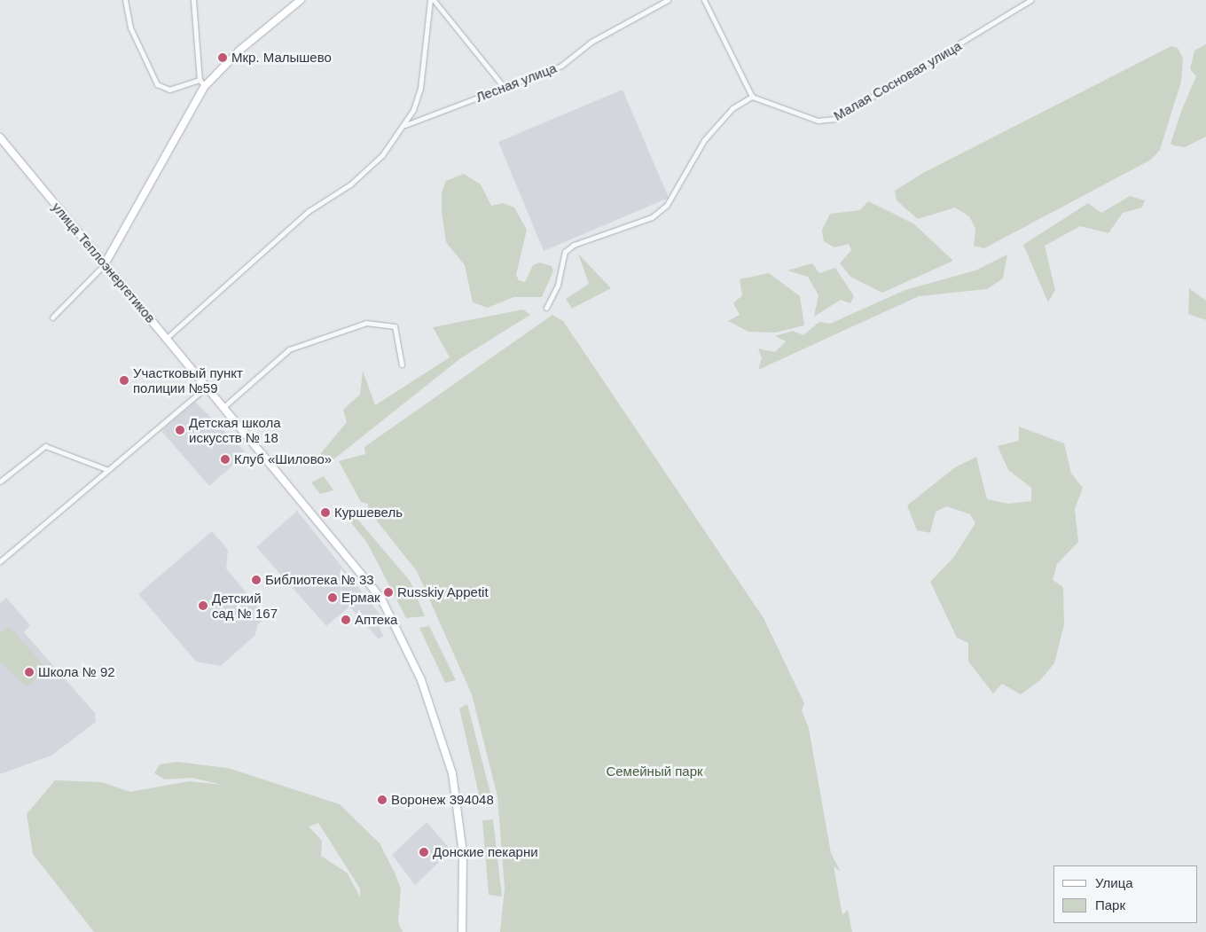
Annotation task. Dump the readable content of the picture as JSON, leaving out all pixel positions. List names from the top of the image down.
{
  "streets": {
    "street": ["Малая Сосновая улица", "Лесная улица", "улица Теплоэнергетиков"]
  },
  "parks": ["Семейный парк"],
  "places": [
    "Мкр. Малышево",
    "Участковый пункт полиции №59",
    "Детская школа искусств № 18",
    "Клуб «Шилово»",
    "Куршевель",
    "Библиотека № 33",
    "Russkiy Appetit",
    "Ермак",
    "Детский сад № 167",
    "Аптека",
    "Школа № 92",
    "Воронеж 394048",
    "Донские пекарни"
  ],
  "legend": ["Улица", "Парк"]
}
